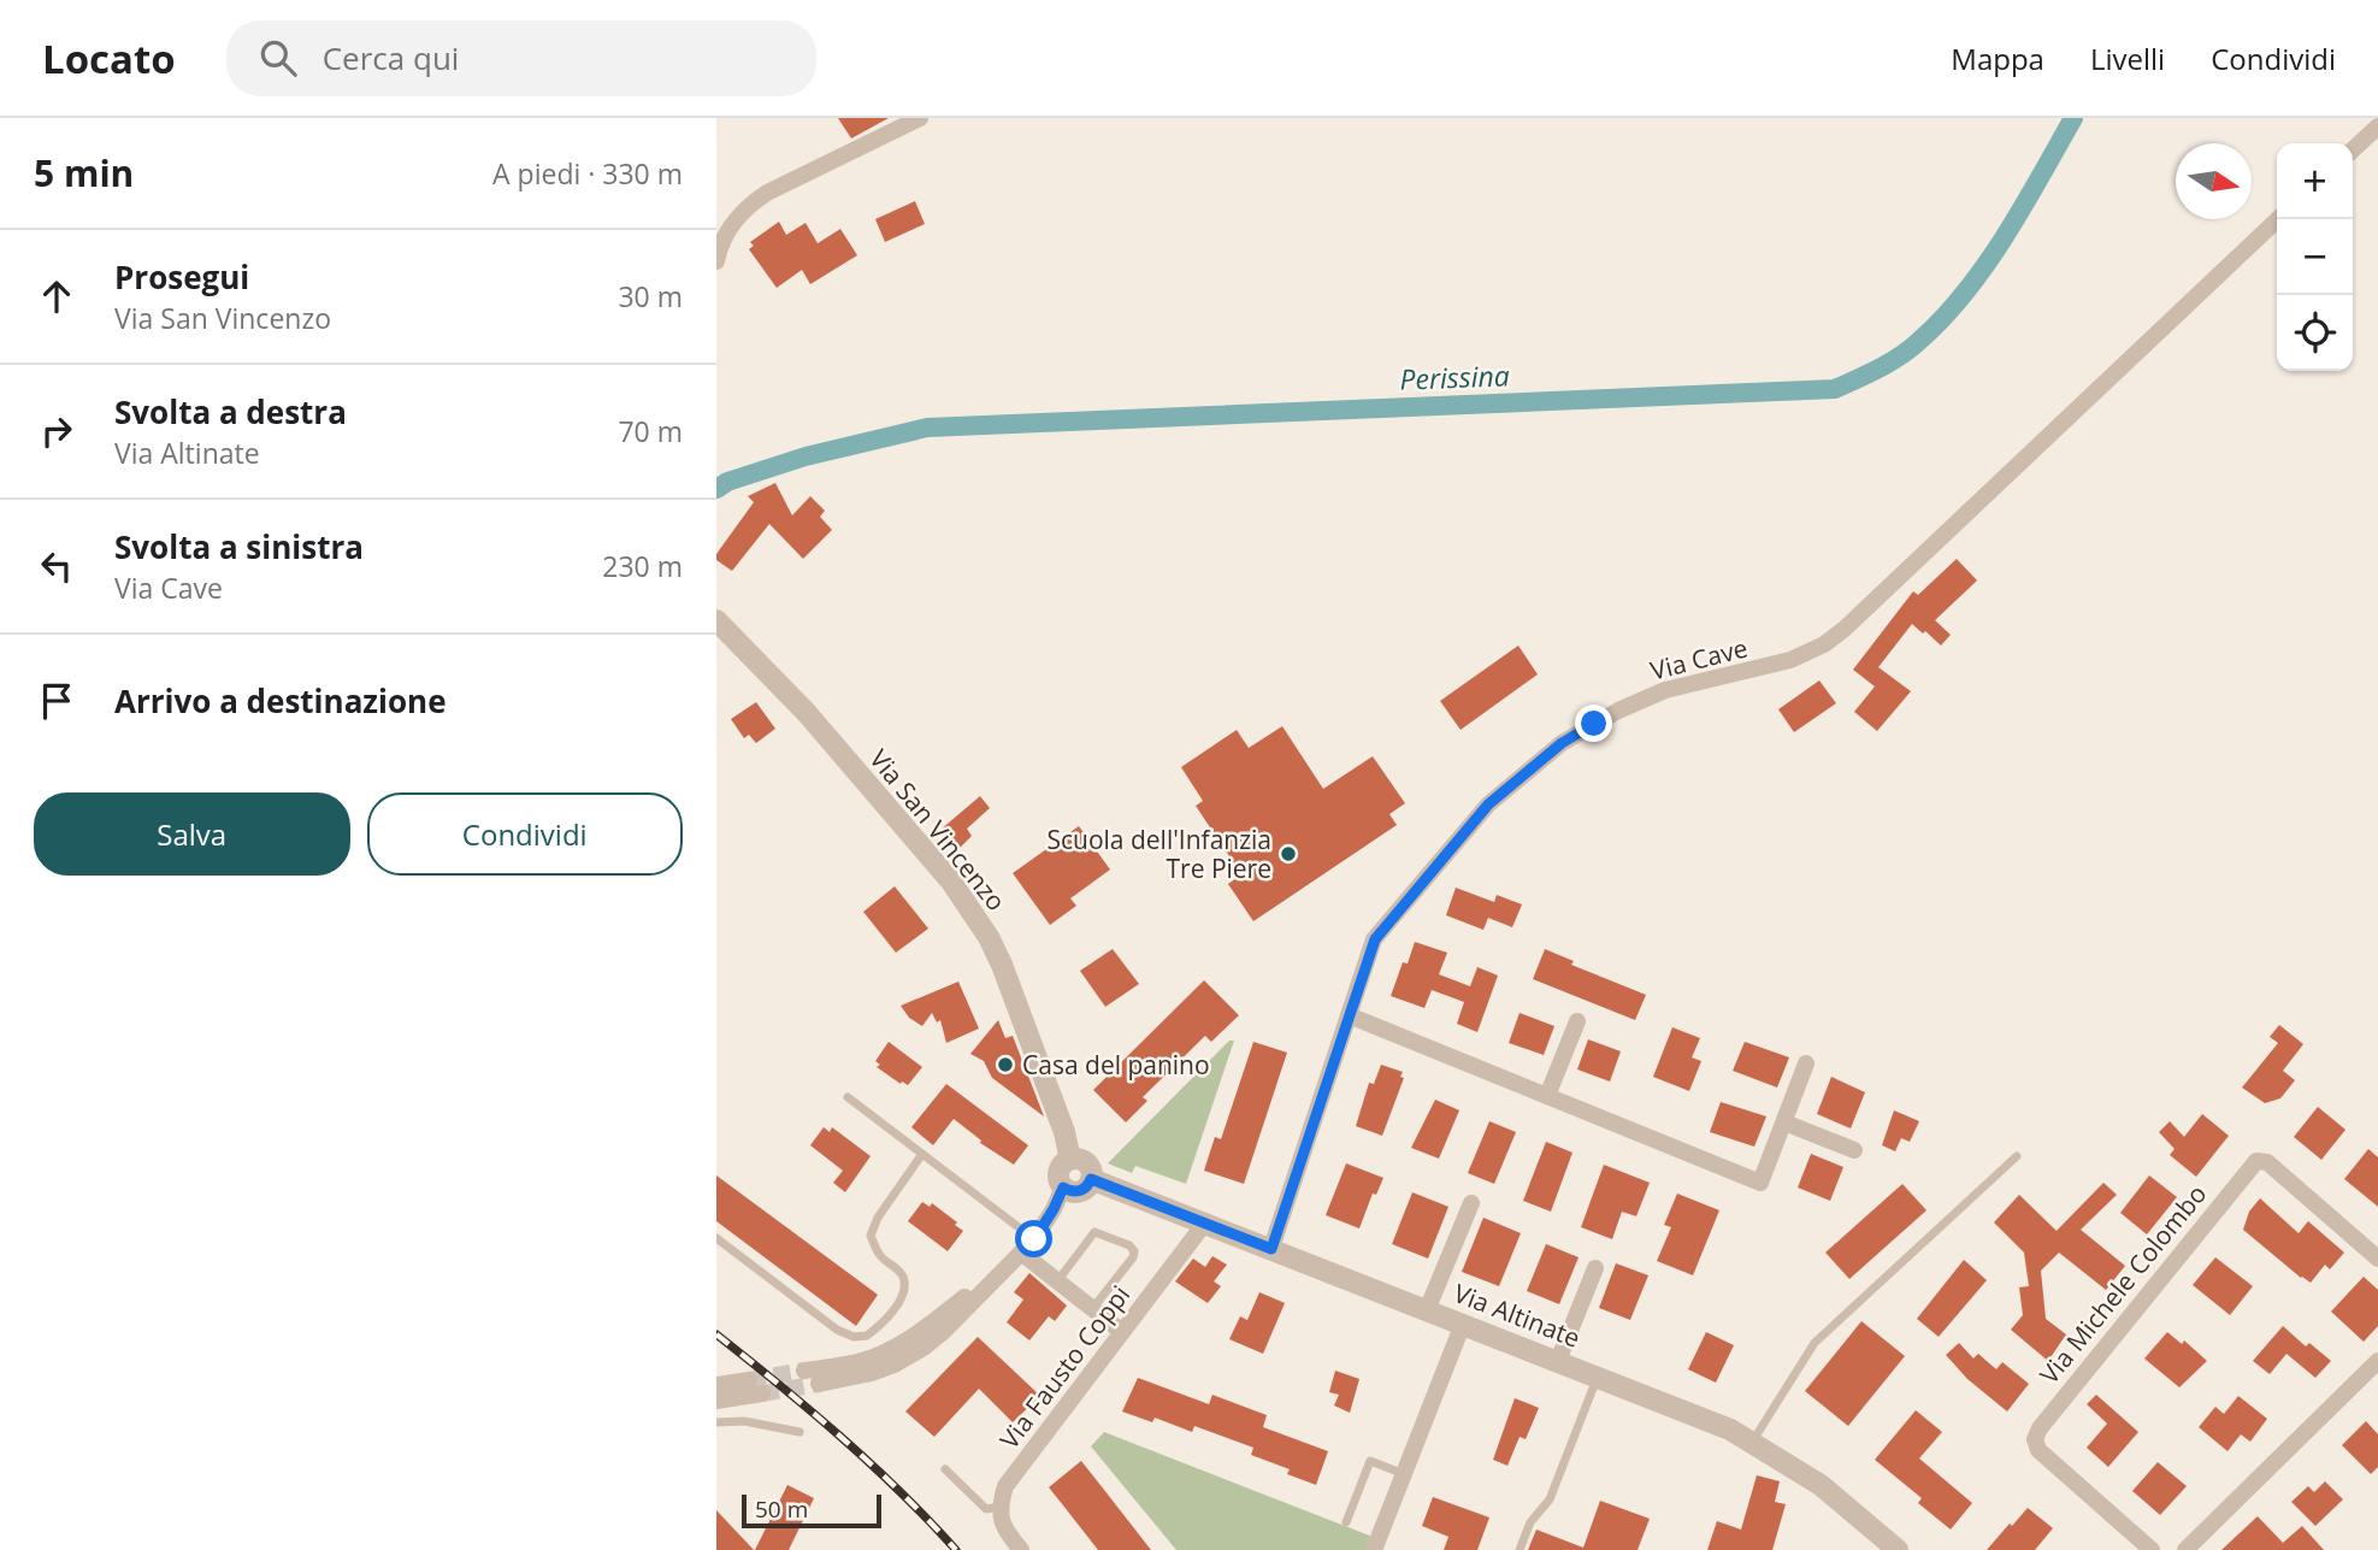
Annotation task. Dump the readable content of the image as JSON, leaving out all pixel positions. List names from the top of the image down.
{
  "streets": {
    "street": [
      "Via Cave",
      "Via San Vincenzo",
      "Via Michele Colombo",
      "Via Altinate",
      "Via Fausto Coppi"
    ]
  },
  "crossings": [
    ["Via Cave", "Via Altinate"],
    ["Via San Vincenzo", "Via Altinate"],
    ["Via Altinate", "Via Fausto Coppi"]
  ],
  "water": ["Perissina"],
  "places": ["Scuola dell'Infanzia Tre Piere", "Casa del panino"],
  "scale_bar": "50 m",
  "north": "right",
  "page": {
    "header": "Locato",
    "search": "Cerca qui",
    "nav": ["Mappa", "Livelli", "Condividi"],
    "heading": ["5 min", "A piedi · 330 m"],
    "map_buttons": ["+", "−"],
    "list": [
      ["Prosegui", "Via San Vincenzo", "30 m"],
      ["Svolta a destra", "Via Altinate", "70 m"],
      ["Svolta a sinistra", "Via Cave", "230 m"],
      "Arrivo a destinazione"
    ],
    "buttons": ["Salva", "Condividi"],
    "scale": "50 m"
  }
}
